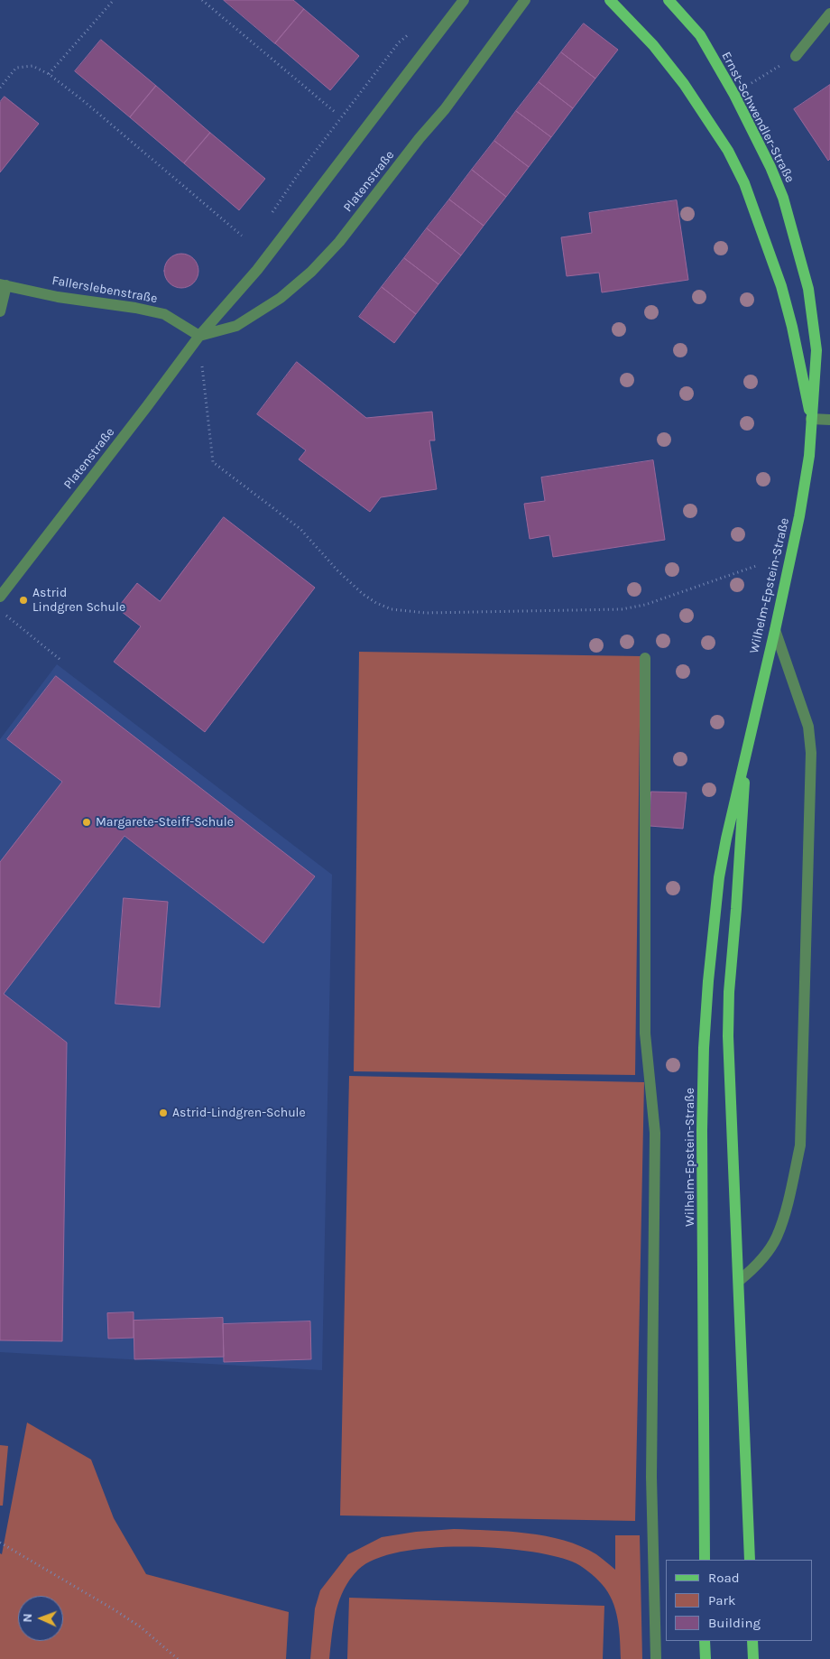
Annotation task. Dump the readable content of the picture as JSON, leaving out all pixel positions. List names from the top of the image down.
{
  "streets": {
    "main road": ["Ernst-Schwendler-Straße", "Wilhelm-Epstein-Straße"],
    "street": ["Platenstraße", "Fallerslebenstraße"]
  },
  "crossings": [
    ["Ernst-Schwendler-Straße", "Wilhelm-Epstein-Straße"],
    ["Platenstraße", "Fallerslebenstraße"]
  ],
  "places": ["Astrid Lindgren Schule", "Margarete-Steiff-Schule", "Astrid-Lindgren-Schule"],
  "legend": ["Road", "Park", "Building"],
  "north": "left"
}
